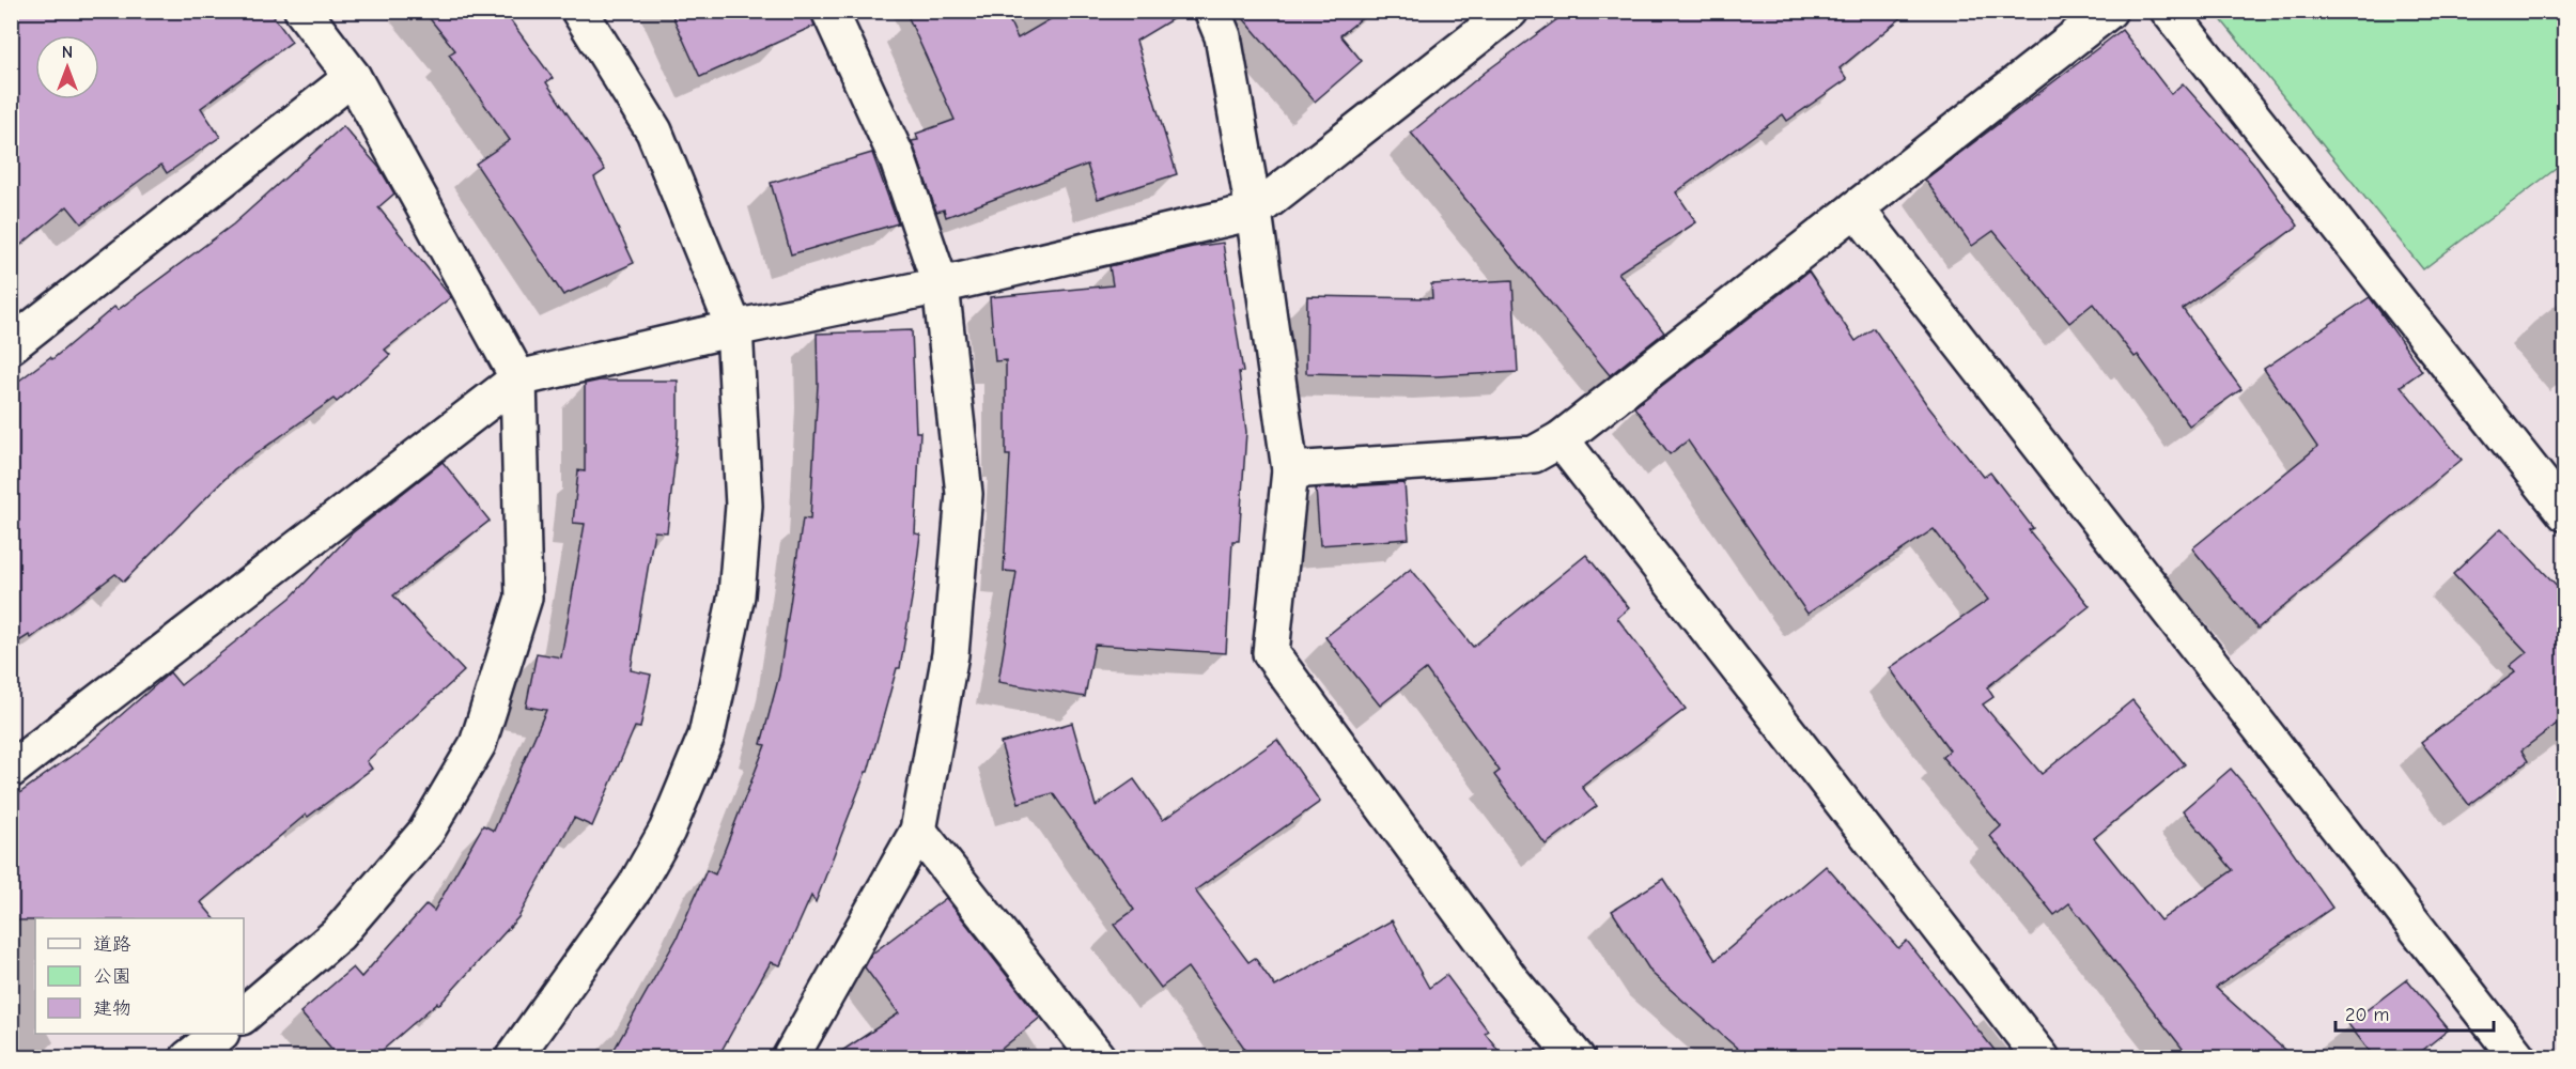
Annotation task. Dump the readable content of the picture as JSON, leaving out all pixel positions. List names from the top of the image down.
{
  "legend": ["道路", "公園", "建物"],
  "scale_bar": "20 m",
  "north": "top"
}
